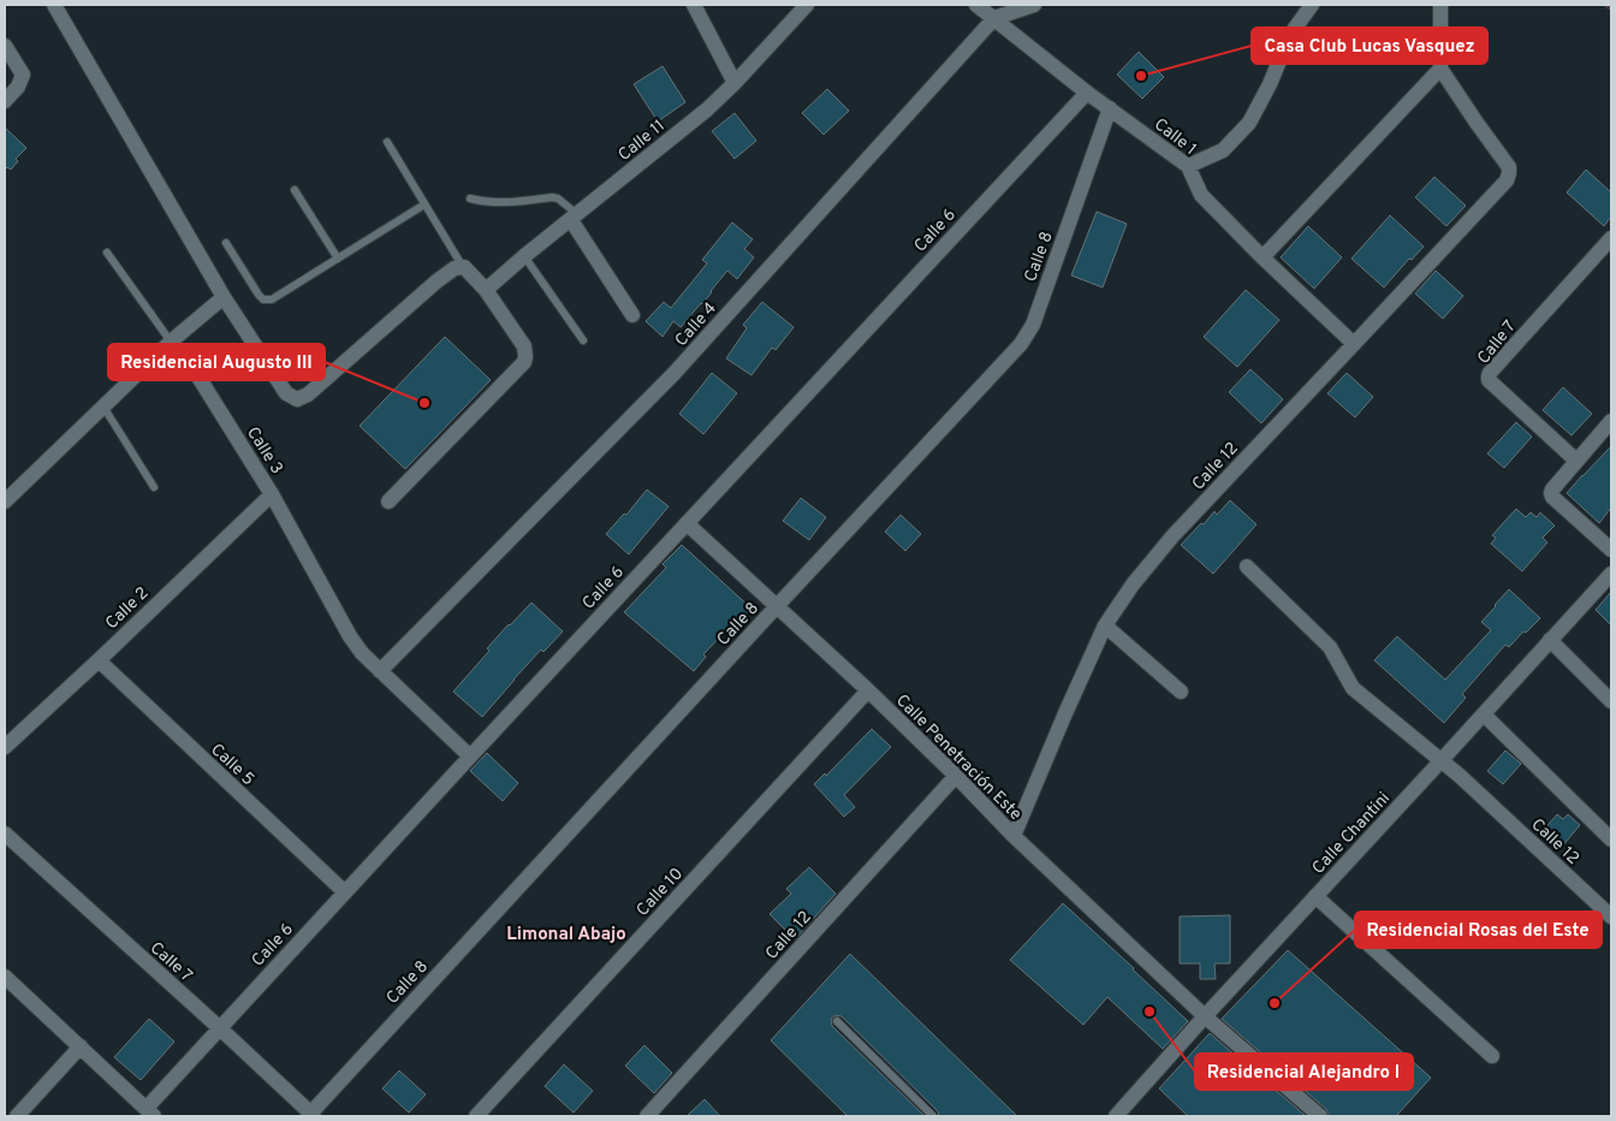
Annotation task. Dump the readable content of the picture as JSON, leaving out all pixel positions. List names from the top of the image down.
{
  "streets": {
    "street": [
      "Calle 1",
      "Calle 11",
      "Calle 6",
      "Calle 8",
      "Calle 4",
      "Calle 7",
      "Calle 3",
      "Calle 12",
      "Calle 2",
      "Calle Penetración Este",
      "Calle 5",
      "Calle Chantini",
      "Calle 10"
    ]
  },
  "crossings": [
    ["Calle 1", "Calle 6"],
    ["Calle 1", "Calle 8"],
    ["Calle 1", "Calle 4"],
    ["Calle 1", "Calle 12"],
    ["Calle 6", "Calle 7"],
    ["Calle 6", "Calle 3"],
    ["Calle 6", "Calle Penetración Este"],
    ["Calle 6", "Calle 5"],
    ["Calle 8", "Calle 7"],
    ["Calle 8", "Calle Penetración Este"],
    ["Calle 4", "Calle 3"],
    ["Calle 3", "Calle 2"],
    ["Calle 12", "Calle Penetración Este"],
    ["Calle 12", "Calle Chantini"],
    ["Calle 2", "Calle 5"],
    ["Calle Penetración Este", "Calle Chantini"],
    ["Calle Penetración Este", "Calle 10"]
  ],
  "districts": ["Limonal Abajo"],
  "places": [
    "Casa Club Lucas Vasquez",
    "Residencial Augusto III",
    "Residencial Rosas del Este",
    "Residencial Alejandro I"
  ]
}
